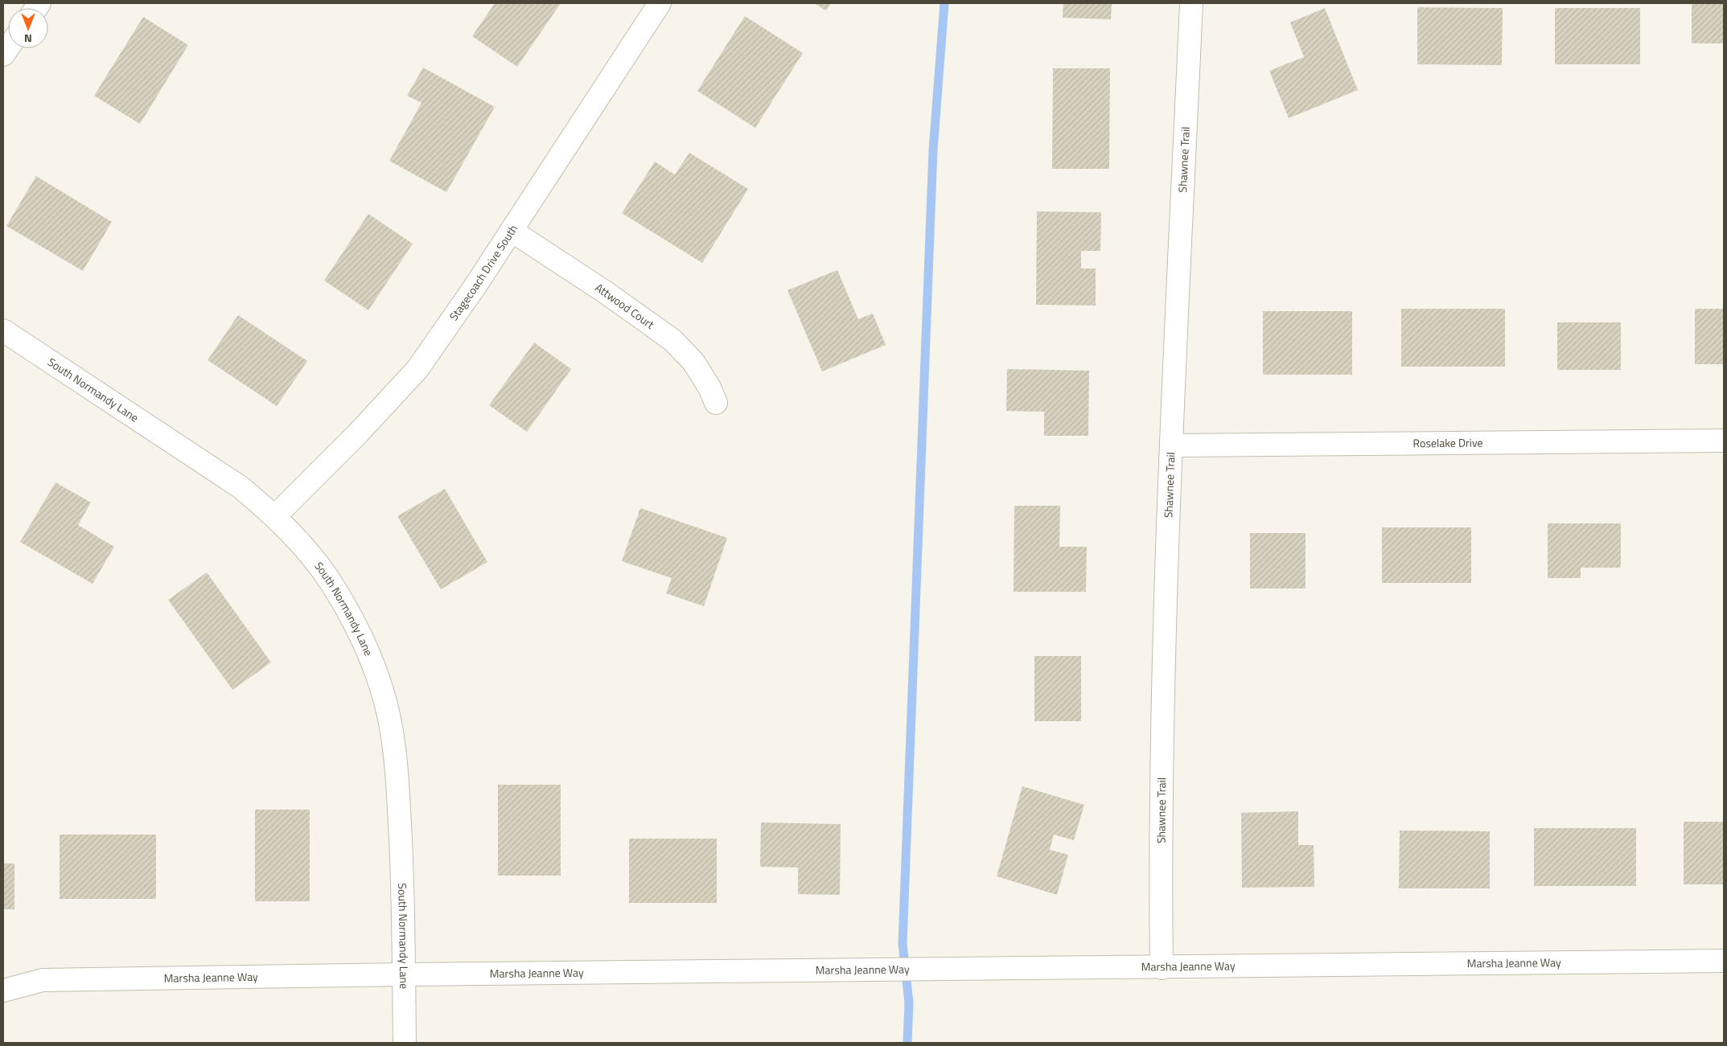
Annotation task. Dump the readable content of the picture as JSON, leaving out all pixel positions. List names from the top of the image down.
{
  "streets": {
    "street": [
      "Shawnee Trail",
      "Stagecoach Drive South",
      "Attwood Court",
      "South Normandy Lane",
      "Roselake Drive",
      "Marsha Jeanne Way"
    ]
  },
  "crossings": [
    ["Shawnee Trail", "Roselake Drive"],
    ["Shawnee Trail", "Marsha Jeanne Way"],
    ["Stagecoach Drive South", "Attwood Court"],
    ["Stagecoach Drive South", "South Normandy Lane"],
    ["South Normandy Lane", "Marsha Jeanne Way"]
  ],
  "north": "bottom"
}
